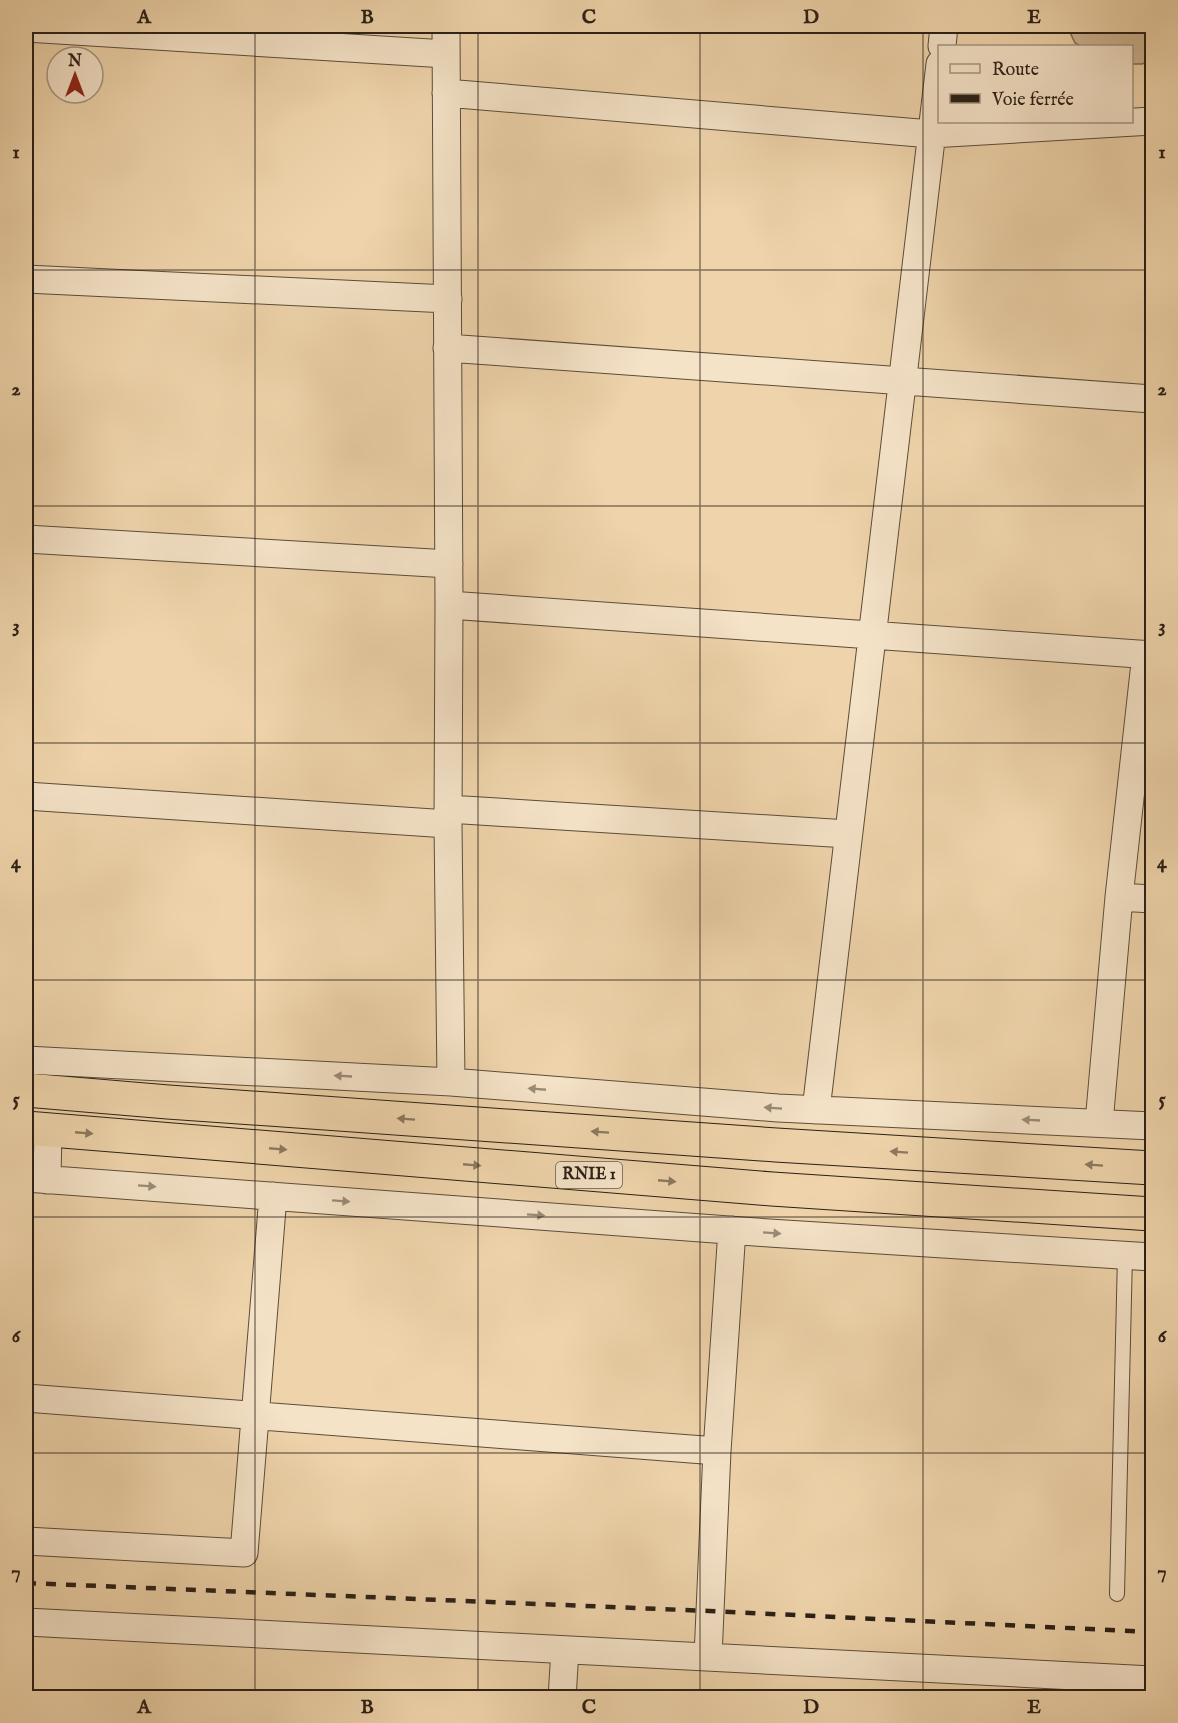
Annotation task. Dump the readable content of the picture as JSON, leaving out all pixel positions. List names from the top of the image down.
{
  "streets": {
    "highway": ["RNIE 1"]
  },
  "legend": ["Route", "Voie ferrée"],
  "north": "top",
  "grid": {
    "columns": [
      "A",
      "B",
      "C",
      "D",
      "E"
    ],
    "rows": [
      "1",
      "2",
      "3",
      "4",
      "5",
      "6",
      "7"
    ]
  }
}
